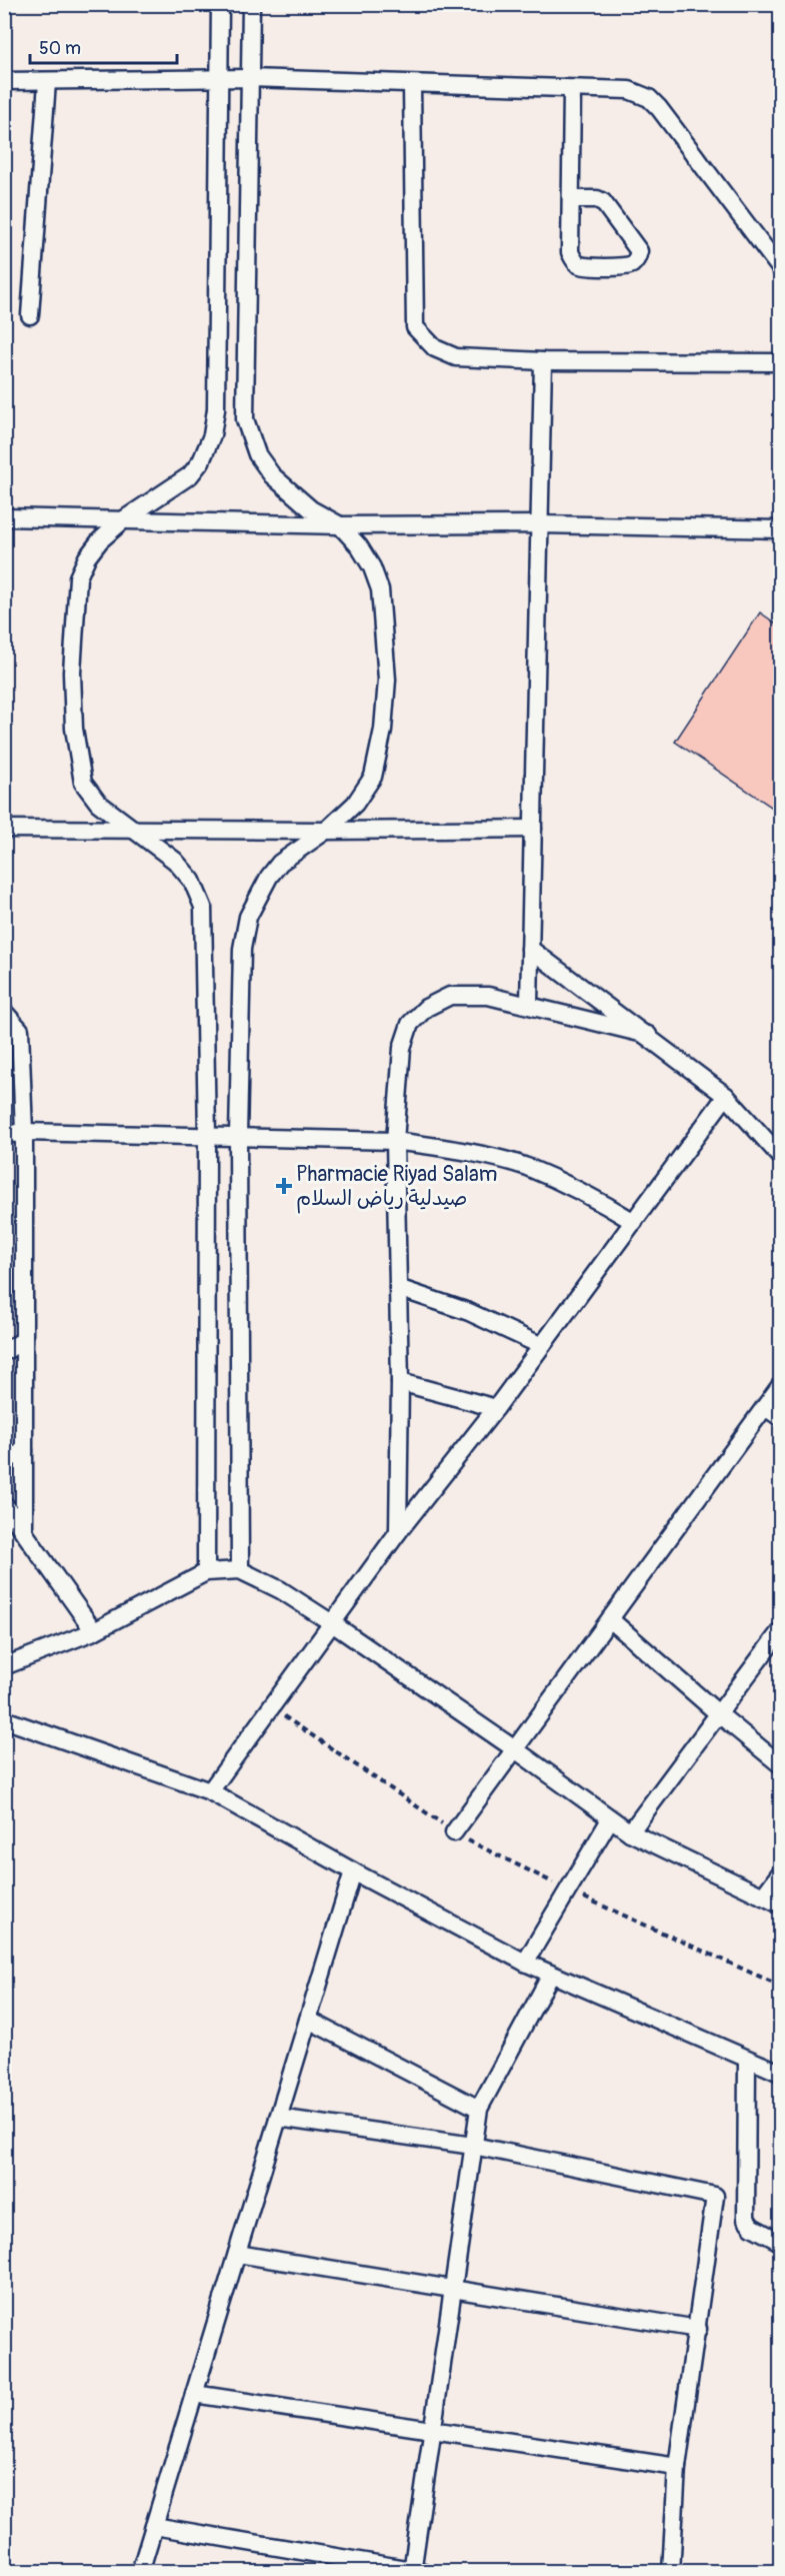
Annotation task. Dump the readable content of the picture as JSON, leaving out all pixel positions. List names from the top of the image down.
{
  "places": {
    "health": ["Pharmacie Riyad Salam صيدلية رياض السلام"]
  },
  "scale_bar": "50 m"
}
